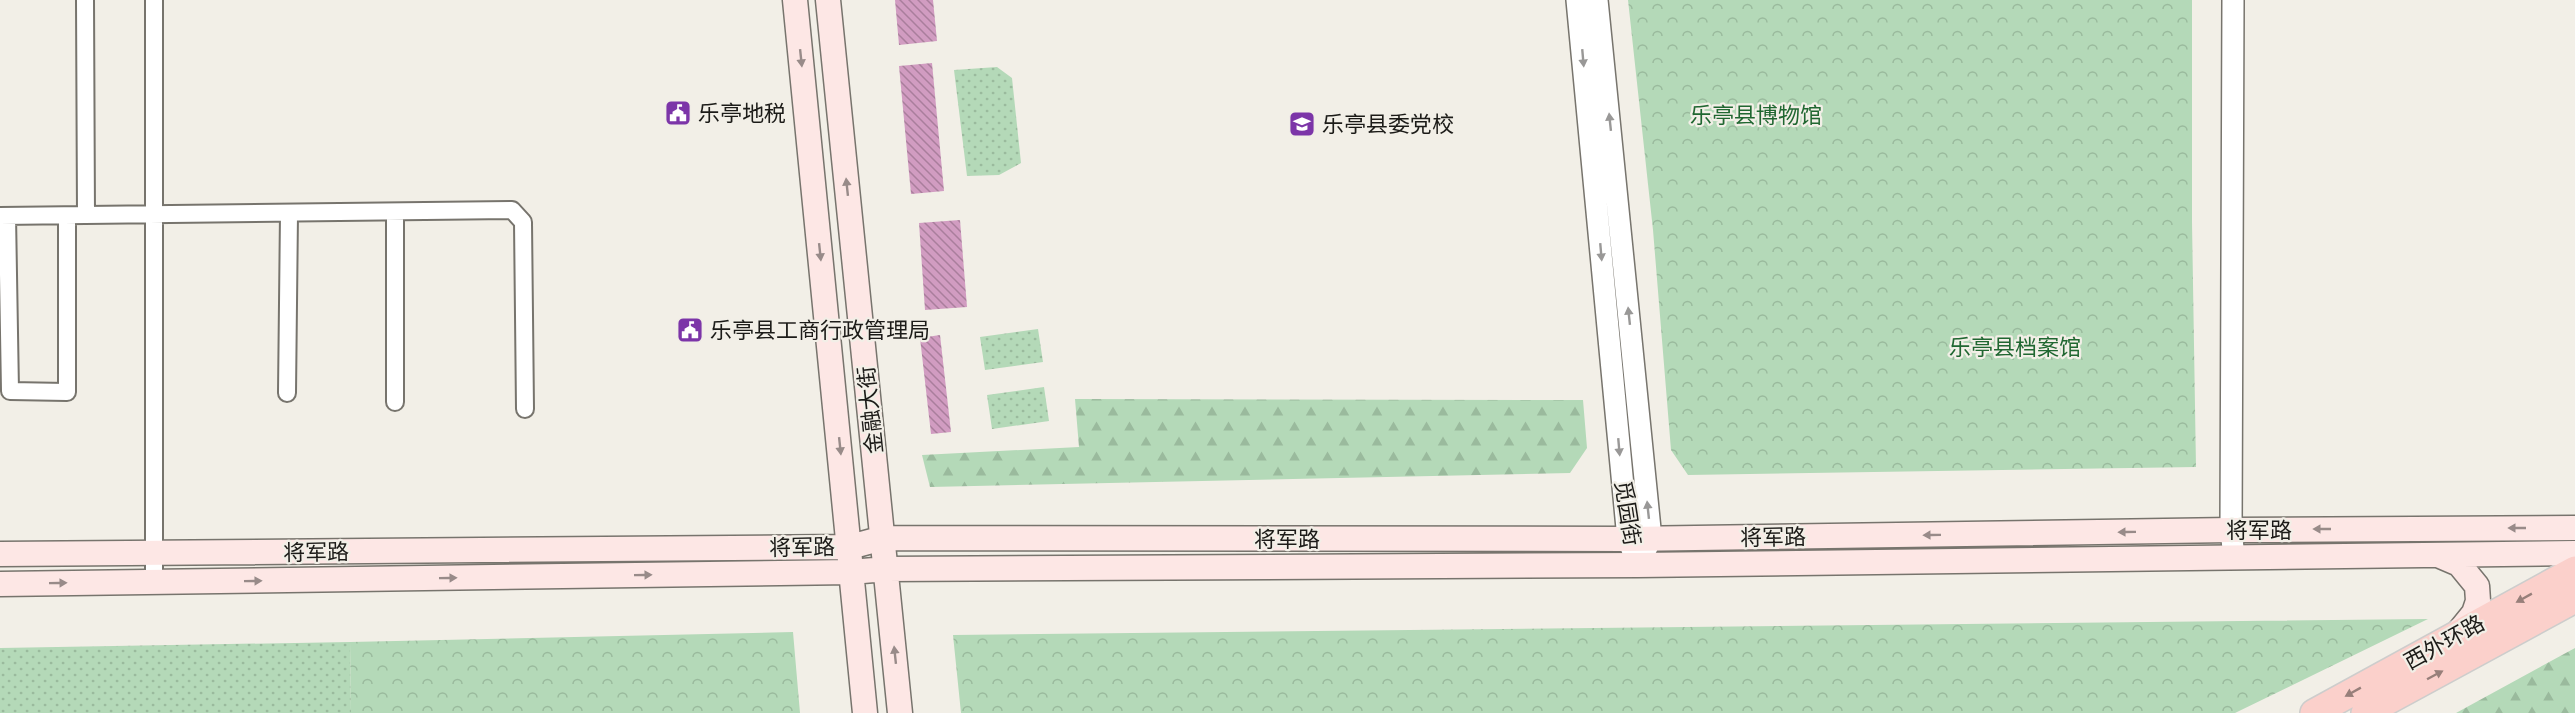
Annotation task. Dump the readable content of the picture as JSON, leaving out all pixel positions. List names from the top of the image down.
{
  "streets": {
    "main road": ["金融大街", "将军路", "西外环路"],
    "street": ["觅园街"]
  },
  "crossings": [
    ["金融大街", "将军路"],
    ["觅园街", "将军路"]
  ],
  "parks": ["乐亭县博物馆", "乐亭县档案馆"],
  "places": {
    "public building": ["乐亭地税", "乐亭县工商行政管理局"],
    "school or university": ["乐亭县委党校"]
  }
}
